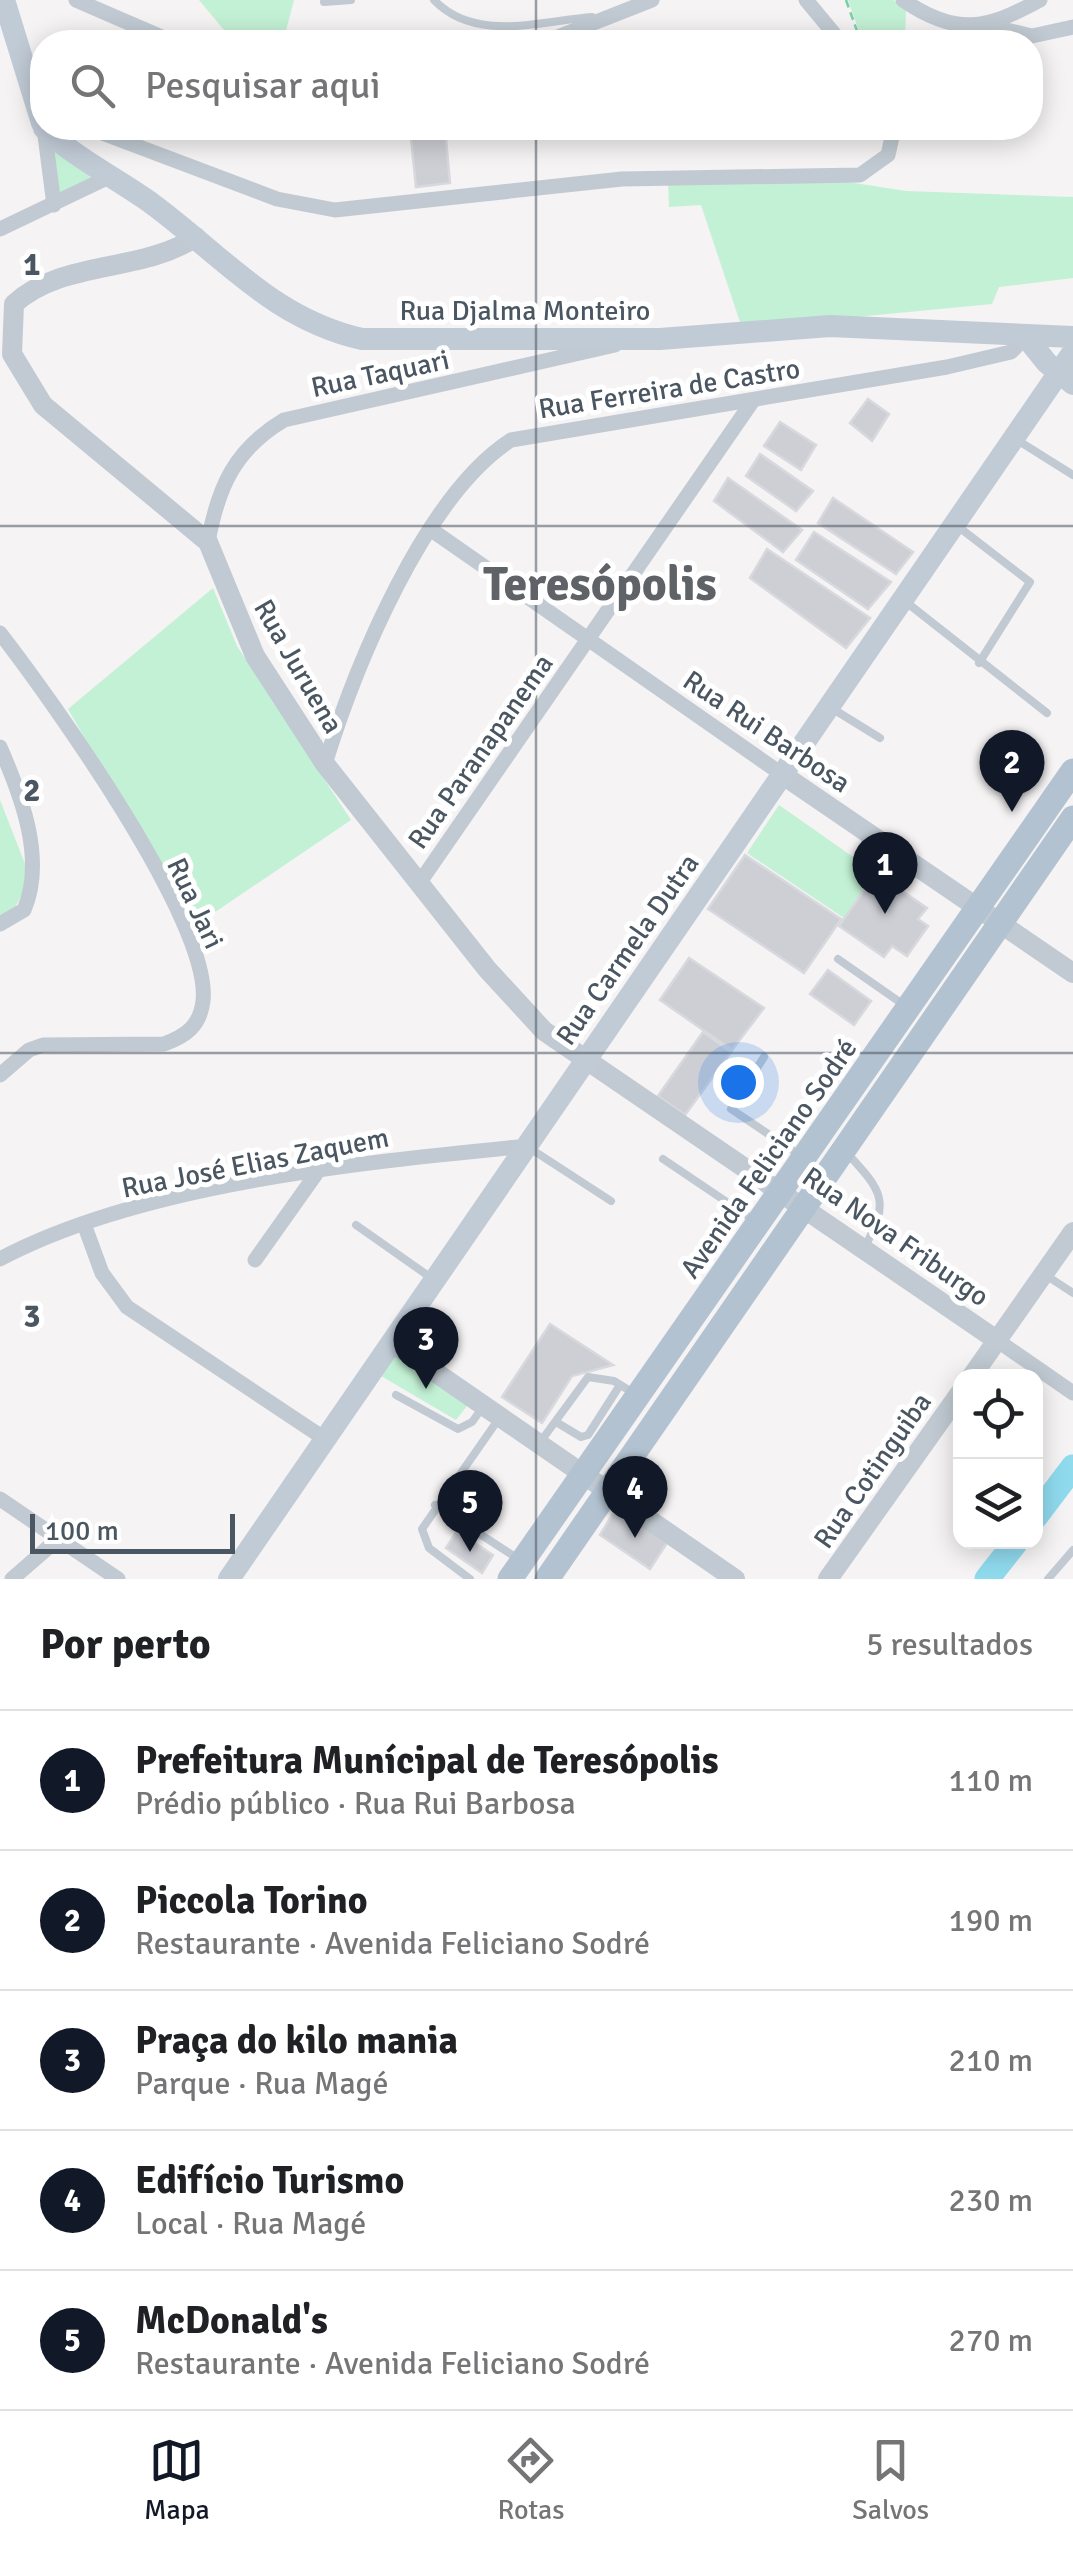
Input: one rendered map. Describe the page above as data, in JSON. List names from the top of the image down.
{
  "streets": {
    "main road": ["Rua Djalma Monteiro", "Rua Carmela Dutra", "Avenida Feliciano Sodré"],
    "street": [
      "Rua Taquari",
      "Rua Ferreira de Castro",
      "Rua Juruena",
      "Rua Rui Barbosa",
      "Rua Paranapanema",
      "Rua Jari",
      "Rua José Elias Zaquem",
      "Rua Nova Friburgo",
      "Rua Cotinguiba"
    ]
  },
  "crossings": [
    ["Rua Djalma Monteiro", "Rua Taquari"],
    ["Rua Djalma Monteiro", "Rua Ferreira de Castro"],
    ["Rua Djalma Monteiro", "Rua Juruena"],
    ["Rua Taquari", "Rua Juruena"],
    ["Rua Ferreira de Castro", "Rua Juruena"],
    ["Rua Ferreira de Castro", "Rua Rui Barbosa"],
    ["Rua Ferreira de Castro", "Rua Paranapanema"],
    ["Rua Juruena", "Rua Paranapanema"],
    ["Rua Juruena", "Rua Carmela Dutra"],
    ["Rua Juruena", "Rua Nova Friburgo"],
    ["Rua Rui Barbosa", "Rua Paranapanema"],
    ["Rua Rui Barbosa", "Rua Carmela Dutra"],
    ["Rua Rui Barbosa", "Avenida Feliciano Sodré"],
    ["Rua Carmela Dutra", "Rua José Elias Zaquem"],
    ["Rua Carmela Dutra", "Rua Nova Friburgo"],
    ["Avenida Feliciano Sodré", "Rua Nova Friburgo"]
  ],
  "districts": ["Teresópolis"],
  "scale_bar": "100 m",
  "page": {
    "search": "Pesquisar aqui",
    "pins": [
      "2",
      "1",
      "3",
      "4",
      "5"
    ],
    "scale": "100 m",
    "heading": ["Por perto", "5 resultados"],
    "list": [
      {
        "mark": "1",
        "name": "Prefeitura Munícipal de Teresópolis",
        "note": "Prédio público · Rua Rui Barbosa",
        "value": "110 m"
      },
      {
        "mark": "2",
        "name": "Piccola Torino",
        "note": "Restaurante · Avenida Feliciano Sodré",
        "value": "190 m"
      },
      {
        "mark": "3",
        "name": "Praça do kilo mania",
        "note": "Parque · Rua Magé",
        "value": "210 m"
      },
      {
        "mark": "4",
        "name": "Edifício Turismo",
        "note": "Local · Rua Magé",
        "value": "230 m"
      },
      {
        "mark": "5",
        "name": "McDonald's",
        "note": "Restaurante · Avenida Feliciano Sodré",
        "value": "270 m"
      }
    ],
    "nav": ["Mapa", "Rotas", "Salvos"]
  },
  "grid": {
    "rows": ["1", "2", "3"]
  }
}
